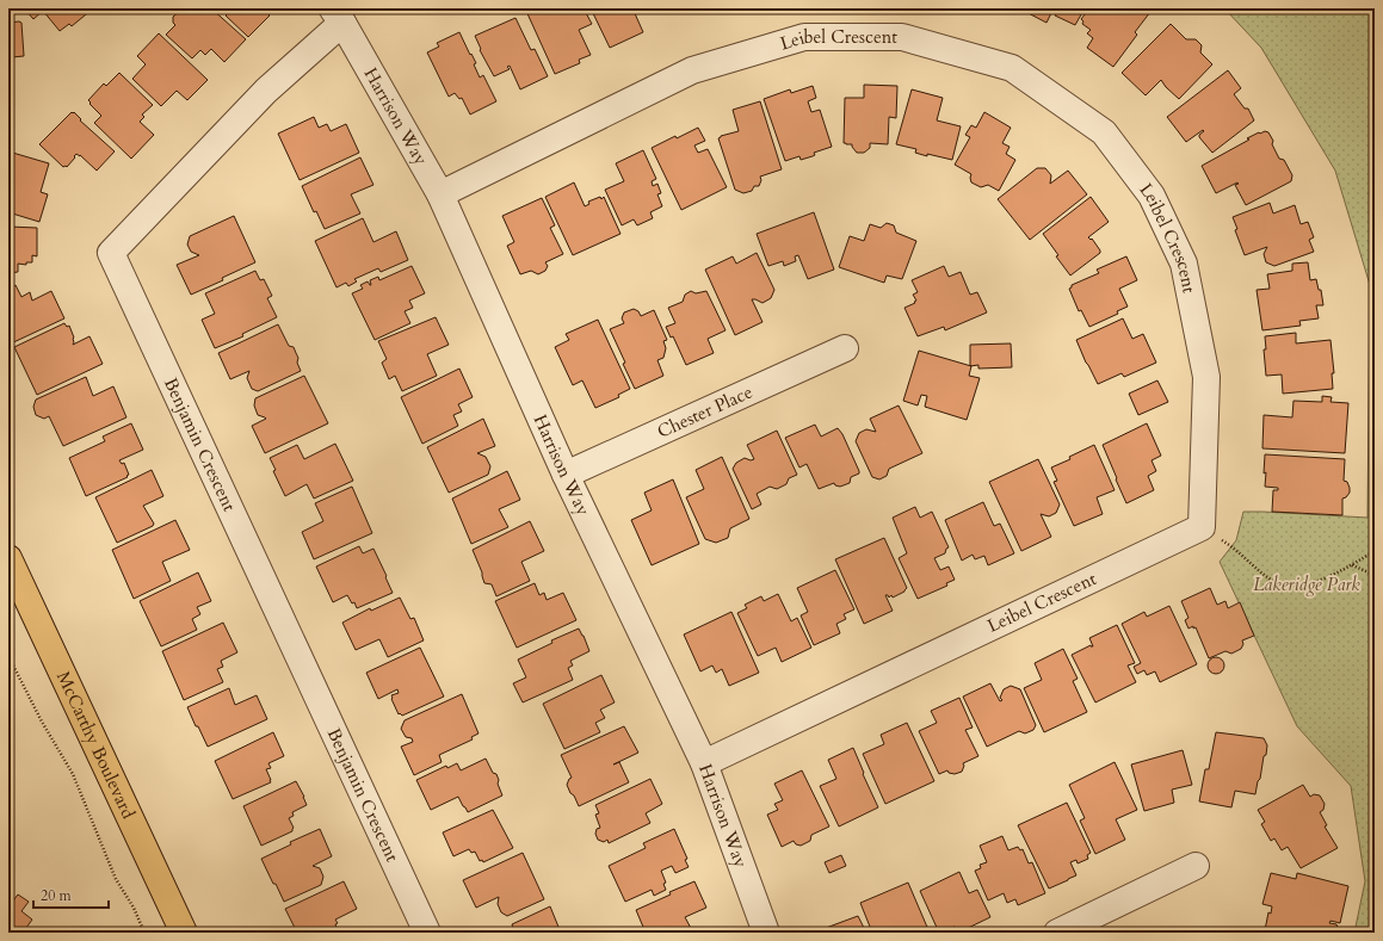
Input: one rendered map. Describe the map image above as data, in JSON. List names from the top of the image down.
{
  "streets": {
    "main road": ["McCarthy Boulevard"],
    "street": [
      "Leibel Crescent",
      "Harrison Way",
      "Chester Place",
      "Benjamin Crescent"
    ]
  },
  "crossings": [
    ["Leibel Crescent", "Harrison Way"],
    ["Harrison Way", "Chester Place"],
    ["Harrison Way", "Benjamin Crescent"]
  ],
  "parks": ["Lakeridge Park"],
  "scale_bar": "20 m"
}
